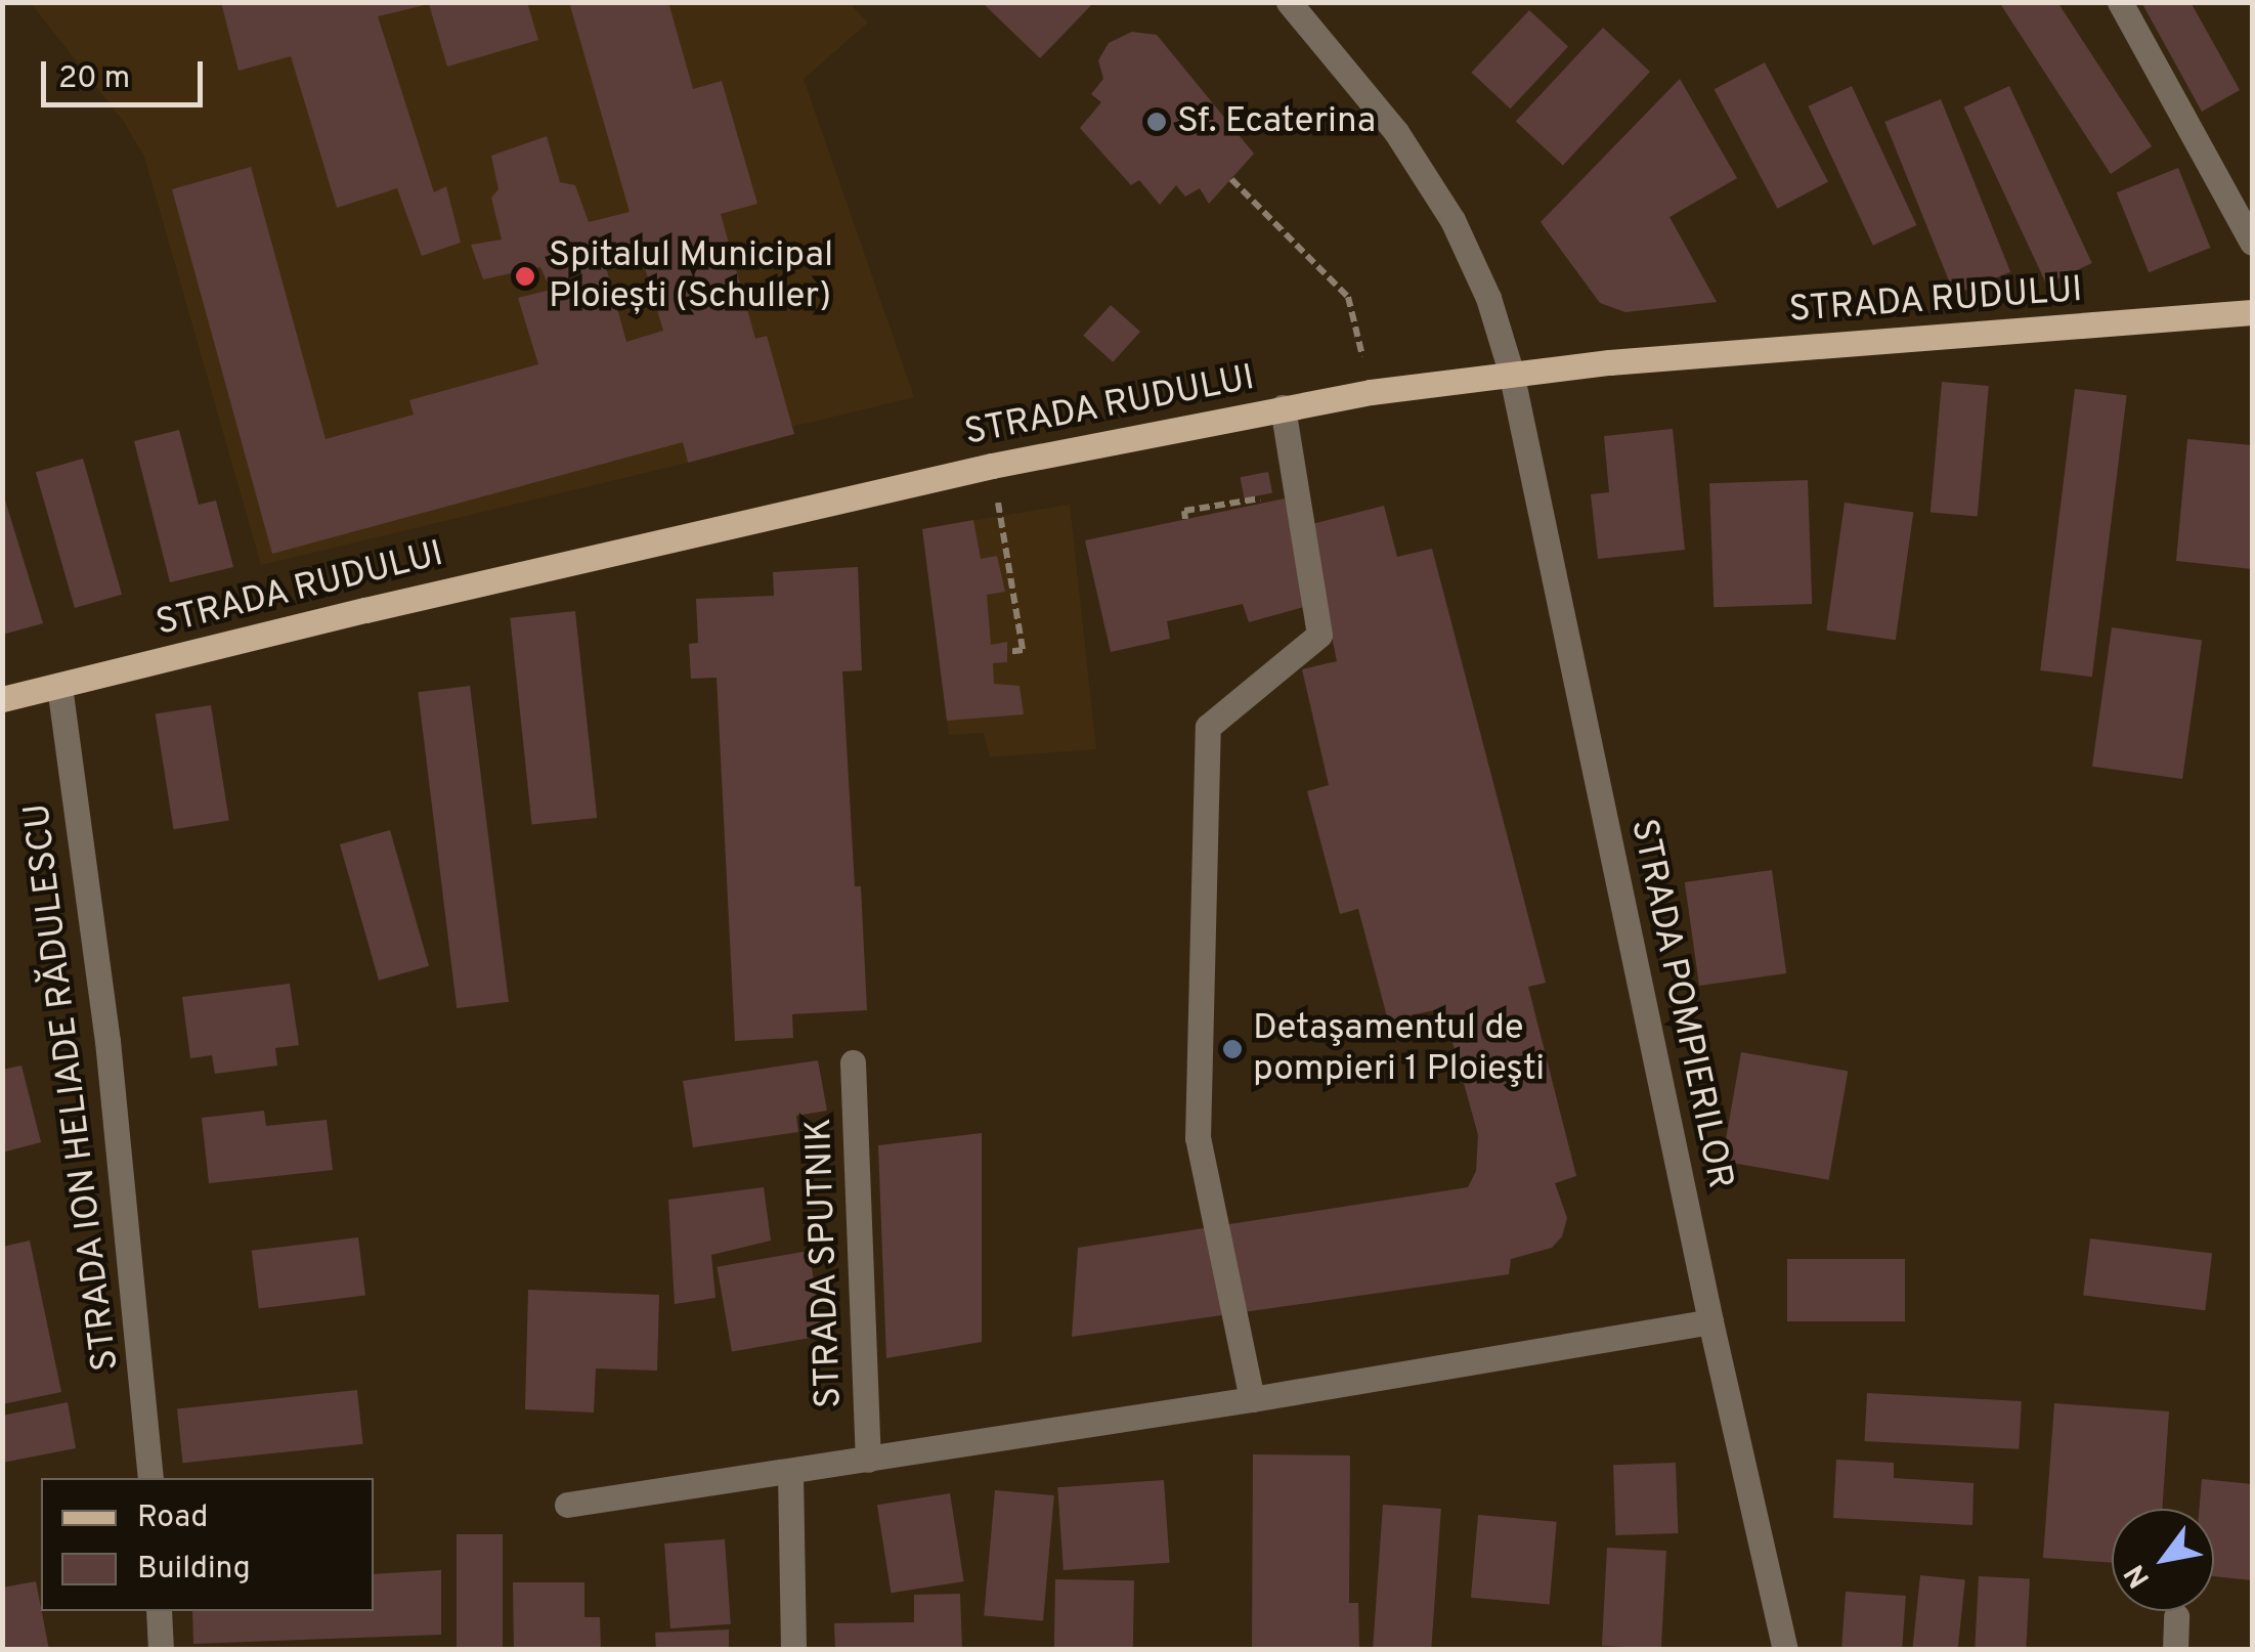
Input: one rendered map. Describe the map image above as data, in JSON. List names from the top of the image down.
{
  "streets": {
    "main road": ["STRADA RUDULUI"],
    "street": ["STRADA POMPIERILOR", "STRADA ION HELIADE RĂDULESCU", "STRADA SPUTNIK"]
  },
  "crossings": [
    ["STRADA RUDULUI", "STRADA POMPIERILOR"],
    ["STRADA RUDULUI", "STRADA ION HELIADE RĂDULESCU"]
  ],
  "places": ["Sf. Ecaterina", "Spitalul Municipal Ploiești (Schuller)", "Detaşamentul de pompieri 1 Ploieşti"],
  "legend": ["Road", "Building"],
  "scale_bar": "20 m",
  "north": "bottom left"
}
